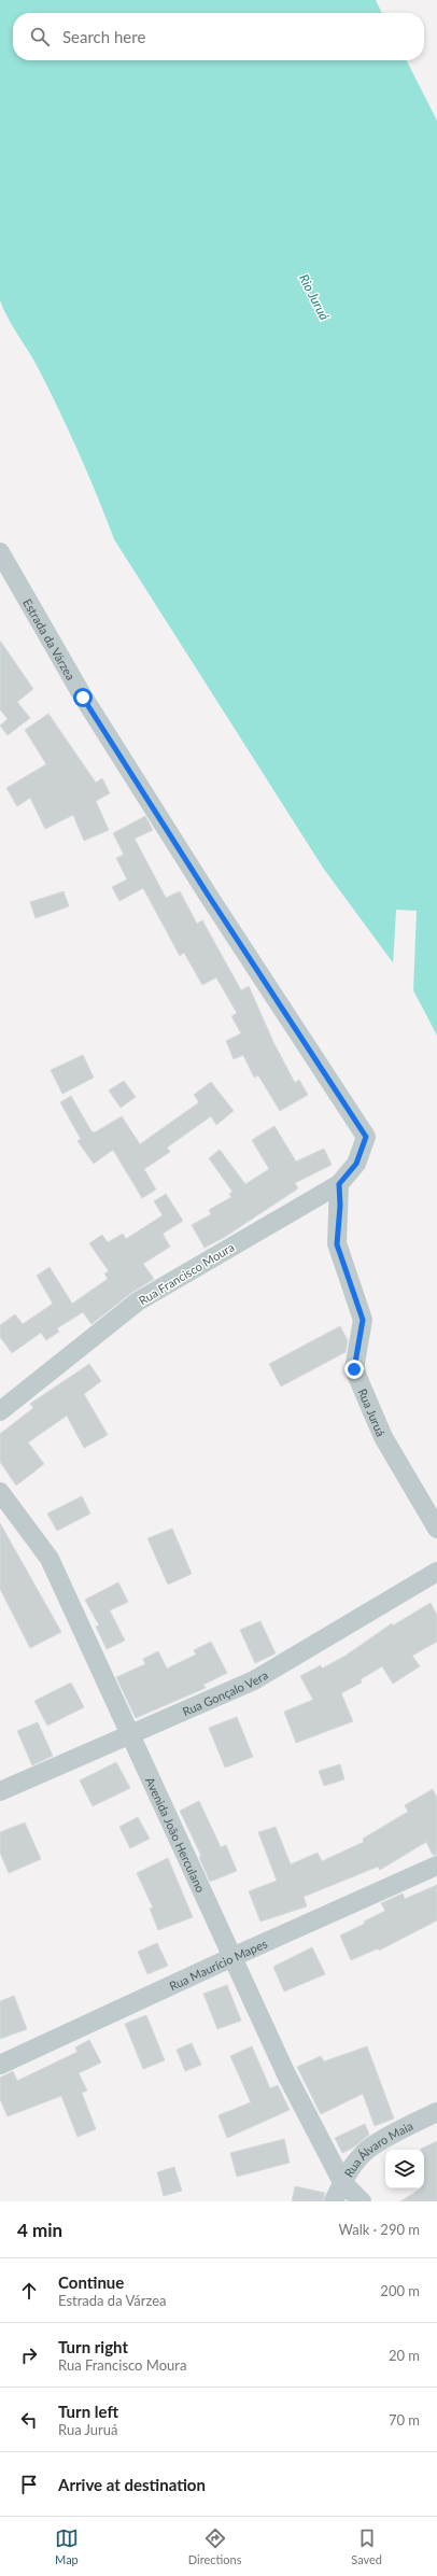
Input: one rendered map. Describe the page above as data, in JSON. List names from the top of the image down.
{
  "streets": {
    "street": [
      "Estrada da Várzea",
      "Rua Francisco Moura",
      "Rua Juruá",
      "Rua Gonçalo Vera",
      "Avenida João Herculano",
      "Rua Maurício Mapes",
      "Rua Álvaro Maia"
    ]
  },
  "crossings": [
    ["Estrada da Várzea", "Rua Francisco Moura"],
    ["Rua Francisco Moura", "Rua Juruá"],
    ["Rua Gonçalo Vera", "Avenida João Herculano"],
    ["Avenida João Herculano", "Rua Maurício Mapes"],
    ["Avenida João Herculano", "Rua Álvaro Maia"]
  ],
  "water": ["Rio Juruá"],
  "page": {
    "search": "Search here",
    "heading": ["4 min", "Walk · 290 m"],
    "list": [
      ["Continue", "Estrada da Várzea", "200 m"],
      ["Turn right", "Rua Francisco Moura", "20 m"],
      ["Turn left", "Rua Juruá", "70 m"],
      "Arrive at destination"
    ],
    "nav": ["Map", "Directions", "Saved"]
  }
}
